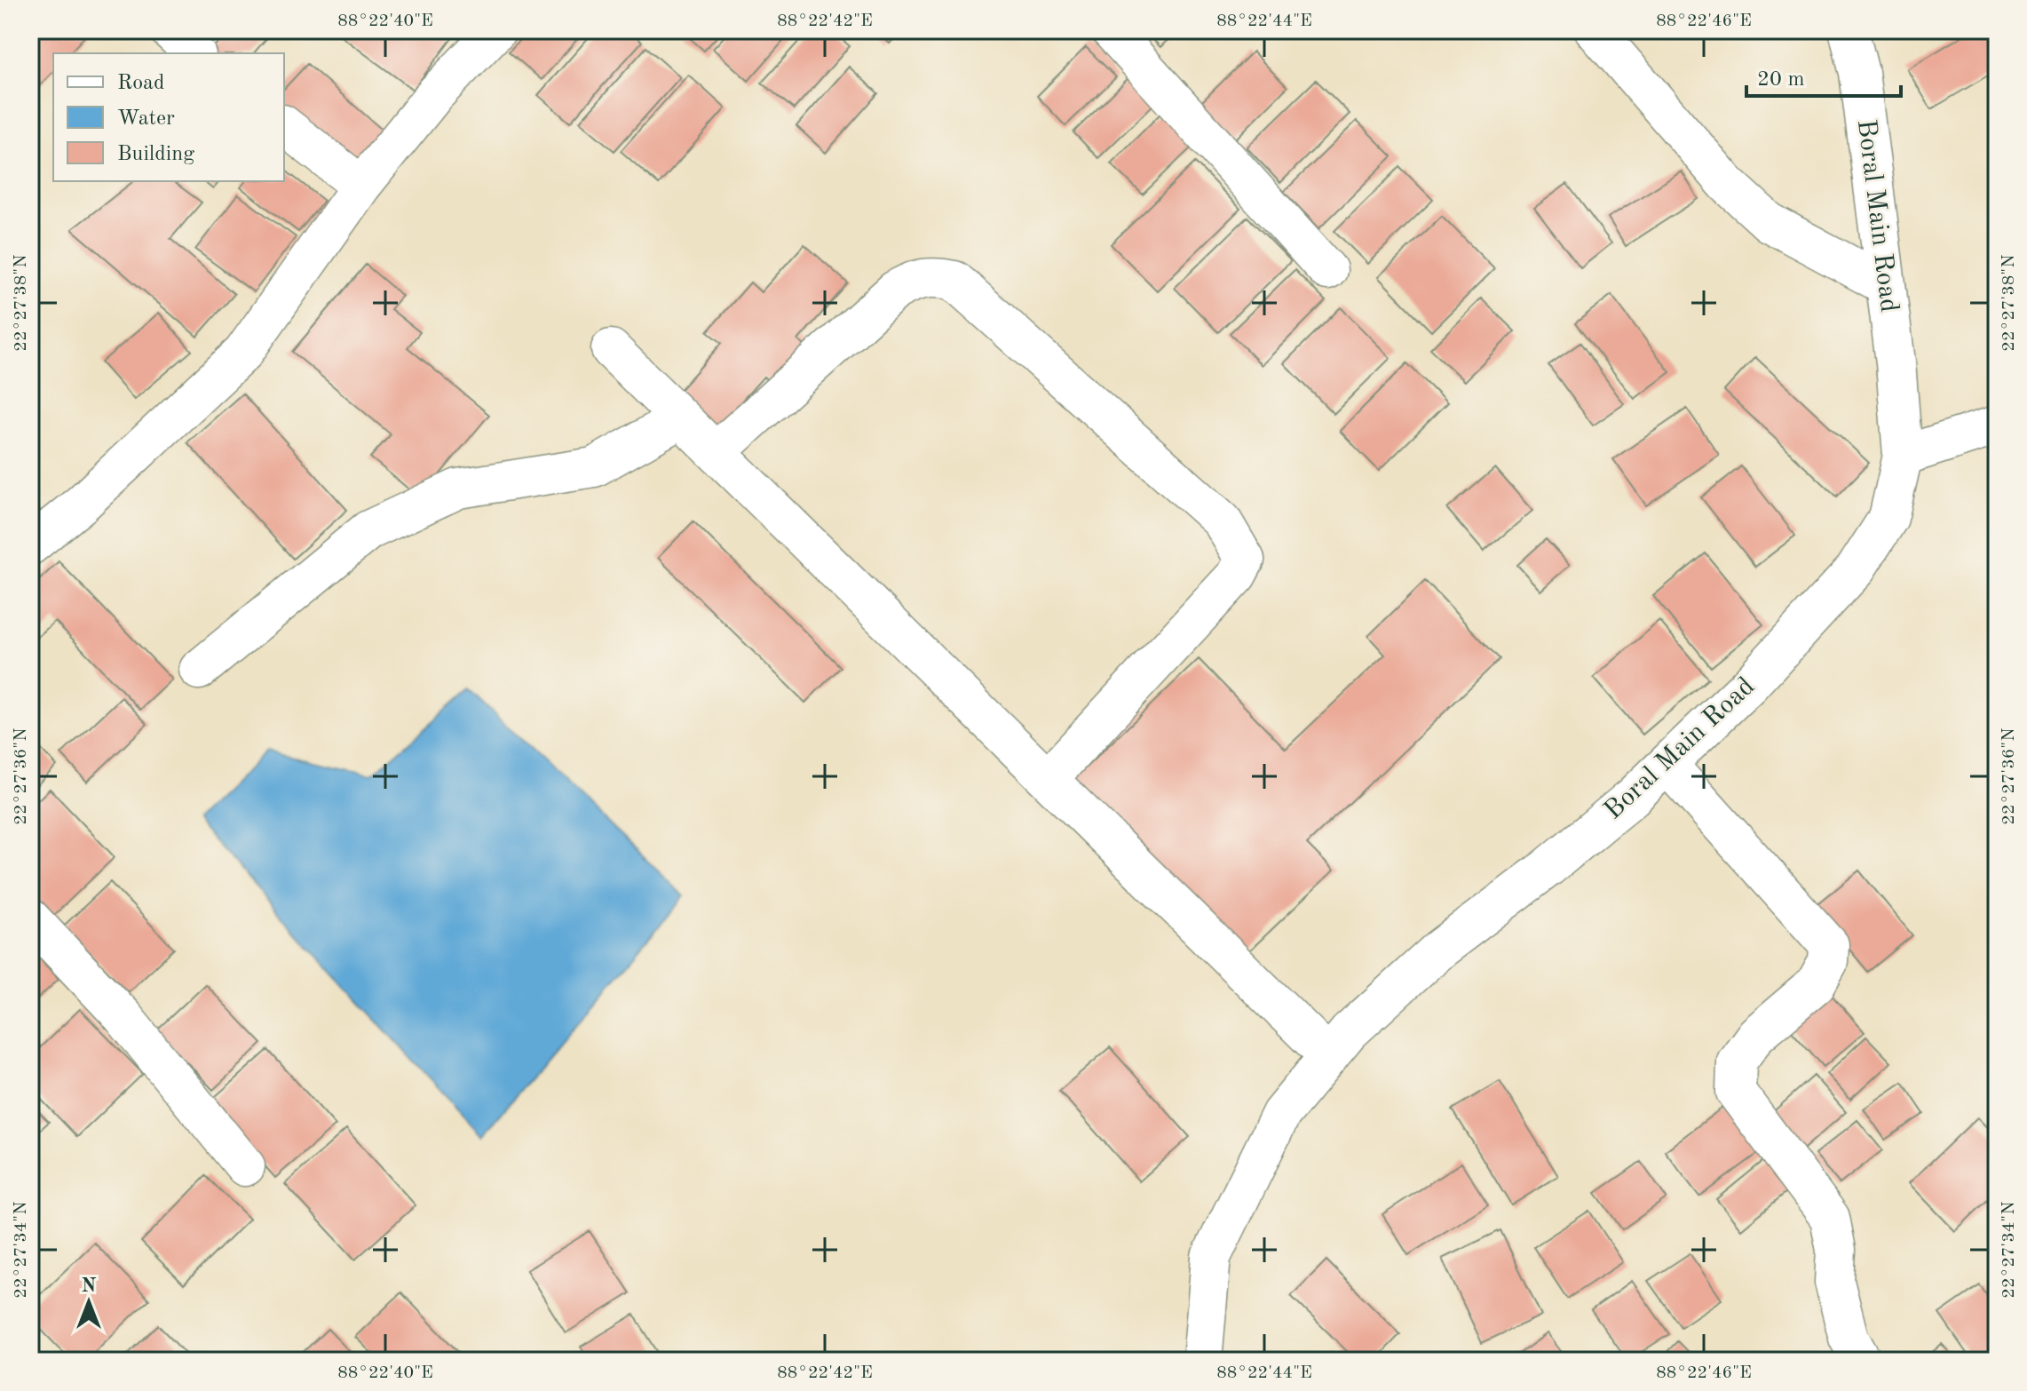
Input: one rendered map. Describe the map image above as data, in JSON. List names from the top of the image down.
{
  "streets": {
    "street": ["Boral Main Road"]
  },
  "legend": ["Road", "Water", "Building"],
  "scale_bar": "20 m",
  "north": "top",
  "coordinates": [
    "88°22'40\"E",
    "88°22'42\"E",
    "88°22'44\"E",
    "88°22'46\"E",
    "22°27'38\"N",
    "22°27'36\"N",
    "22°27'34\"N"
  ]
}
